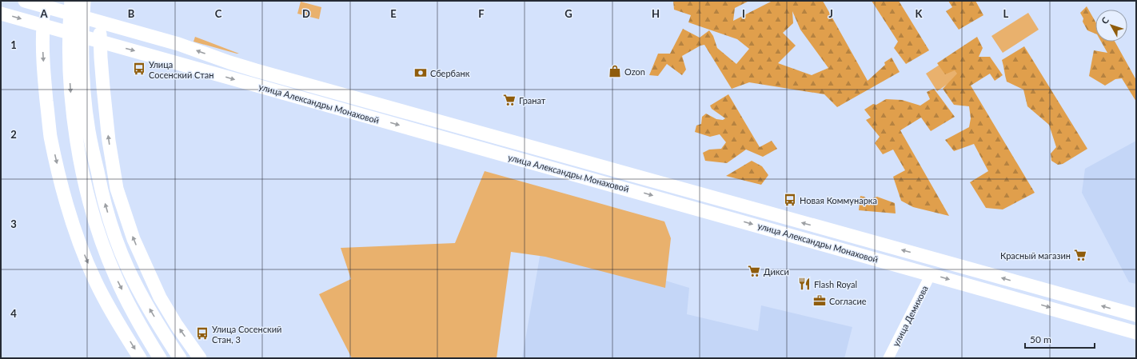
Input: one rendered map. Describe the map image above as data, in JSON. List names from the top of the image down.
{
  "streets": {
    "main road": ["улица Александры Монаховой"],
    "street": ["улица Демихова"]
  },
  "crossings": [
    ["улица Александры Монаховой", "улица Демихова"]
  ],
  "places": {
    "bus stop": ["Улица Сосенский Стан", "Новая Коммунарка", "Улица Сосенский Стан, 3"],
    "shop": ["Ozon"],
    "bank": ["Сбербанк"],
    "supermarket": ["Гранат", "Красный магазин", "Дикси"],
    "restaurant": ["Flash Royal"],
    "office": ["Согласие"]
  },
  "scale_bar": "50 m",
  "north": "top left",
  "grid": {
    "columns": [
      "A",
      "B",
      "C",
      "D",
      "E",
      "F",
      "G",
      "H",
      "I",
      "J",
      "K",
      "L"
    ],
    "rows": [
      "1",
      "2",
      "3",
      "4"
    ]
  }
}
